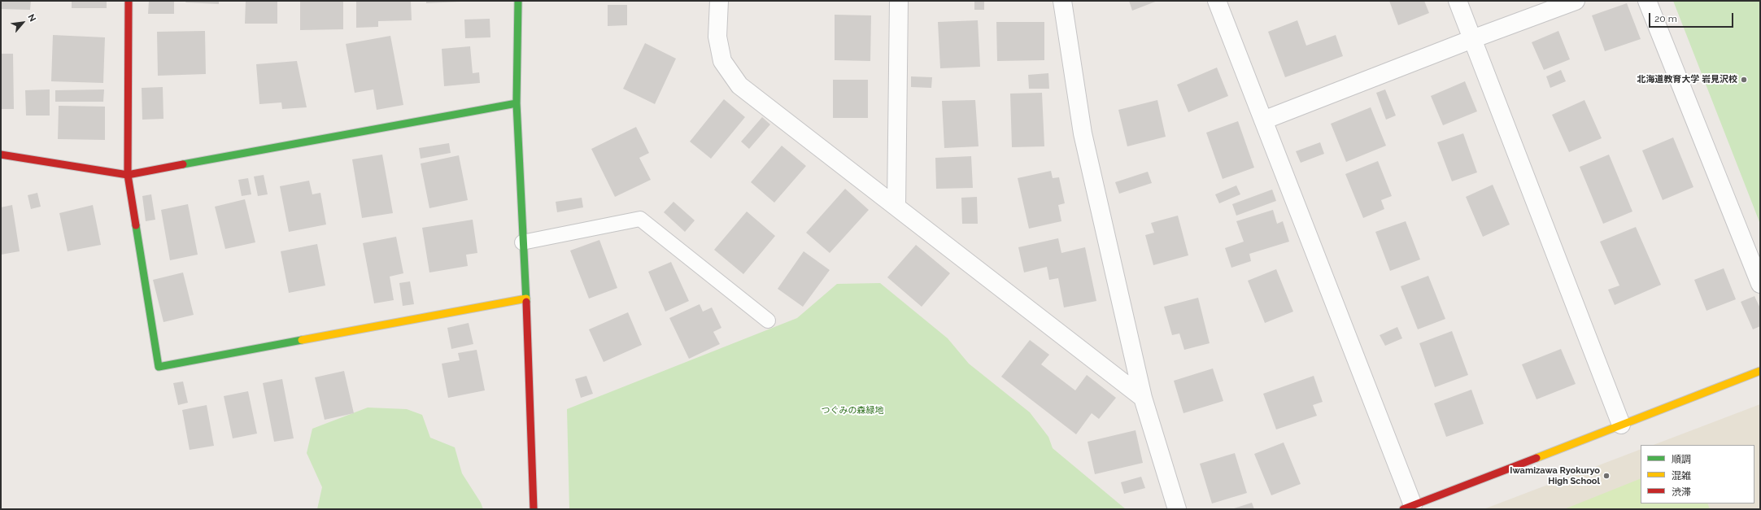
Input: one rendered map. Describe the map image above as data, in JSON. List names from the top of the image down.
{
  "parks": ["つぐみの森緑地"],
  "places": ["北海道教育大学 岩見沢校", "Iwamizawa Ryokuryo High School"],
  "legend": ["順調", "混雑", "渋滞"],
  "scale_bar": "20 m",
  "north": "top right"
}
